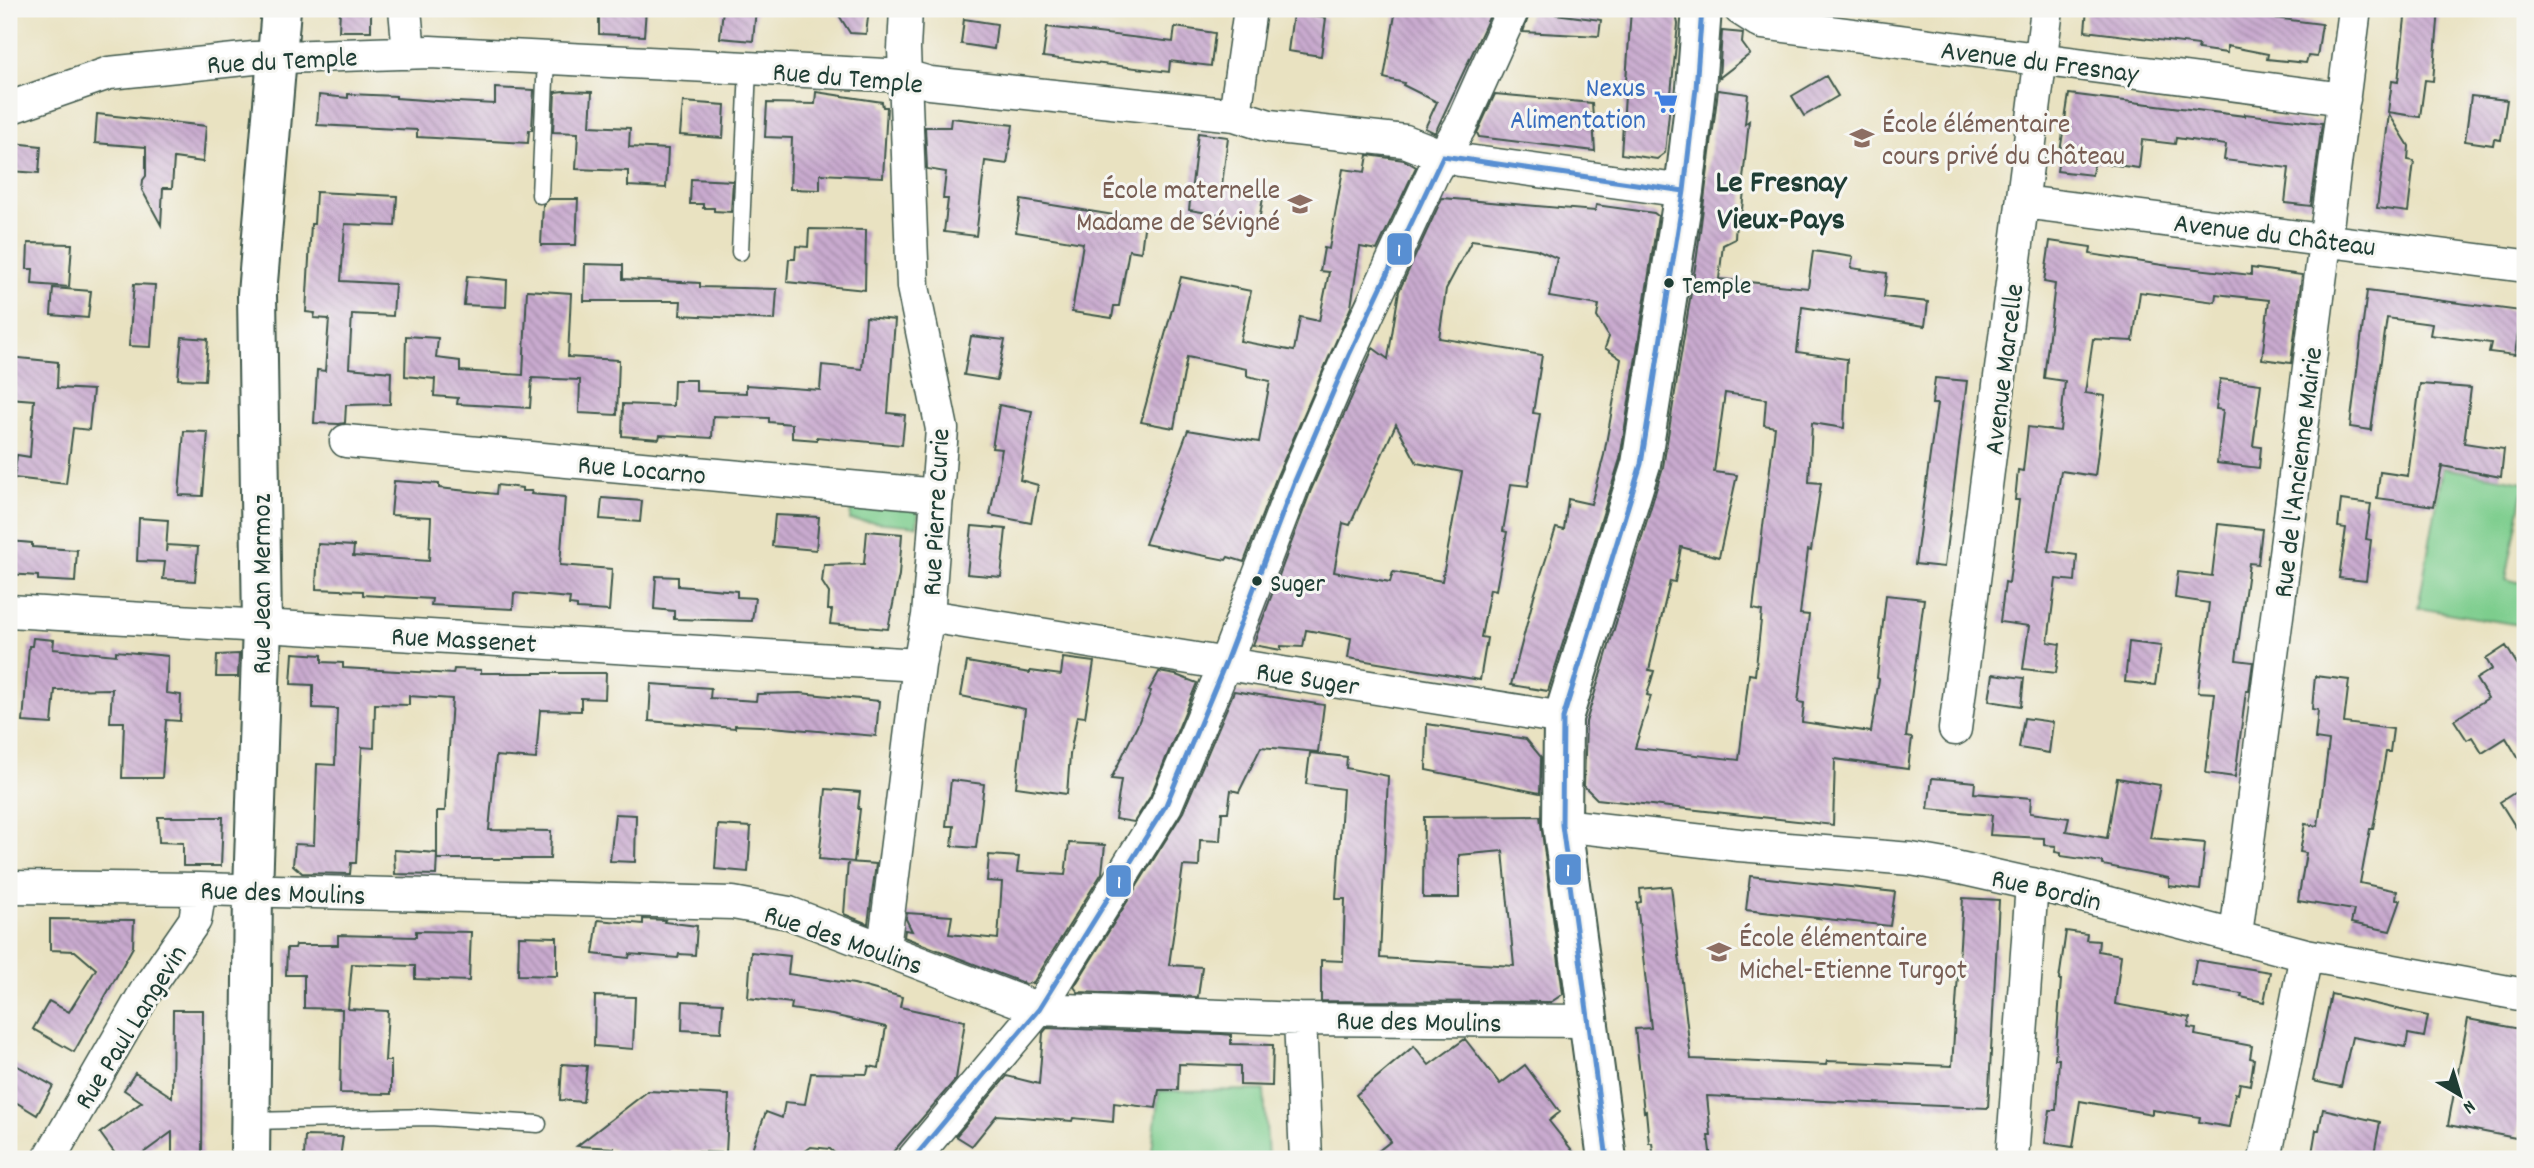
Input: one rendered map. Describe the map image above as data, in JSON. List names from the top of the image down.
{
  "streets": {
    "main road": ["Rue Jean Mermoz"],
    "street": [
      "Rue du Temple",
      "Avenue du Fresnay",
      "Avenue du Château",
      "Avenue Marcelle",
      "Rue Locarno",
      "Rue de l'Ancienne Mairie",
      "Rue Pierre Curie",
      "Rue Massenet",
      "Rue Suger",
      "Rue Bordin",
      "Rue des Moulins",
      "Rue Paul Langevin"
    ]
  },
  "crossings": [
    ["Rue du Temple", "Rue Pierre Curie"],
    ["Rue du Temple", "Rue Jean Mermoz"],
    ["Avenue du Fresnay", "Avenue Marcelle"],
    ["Avenue du Fresnay", "Rue de l'Ancienne Mairie"],
    ["Avenue du Château", "Avenue Marcelle"],
    ["Avenue du Château", "Rue de l'Ancienne Mairie"],
    ["Rue Locarno", "Rue Pierre Curie"],
    ["Rue de l'Ancienne Mairie", "Rue Bordin"],
    ["Rue Pierre Curie", "Rue Massenet"],
    ["Rue Pierre Curie", "Rue Suger"],
    ["Rue Pierre Curie", "Rue des Moulins"],
    ["Rue Jean Mermoz", "Rue Massenet"],
    ["Rue Jean Mermoz", "Rue des Moulins"],
    ["Rue des Moulins", "Rue Paul Langevin"]
  ],
  "districts": ["Le Fresnay Vieux-Pays"],
  "places": {
    "supermarket": ["Nexus Alimentation"],
    "school or university": ["École élémentaire cours privé du Château", "École maternelle Madame de Sévigné", "École élémentaire Michel-Etienne Turgot"],
    "other": ["Temple", "Suger"]
  },
  "lines": ["transit line 1"],
  "north": "bottom right"
}
